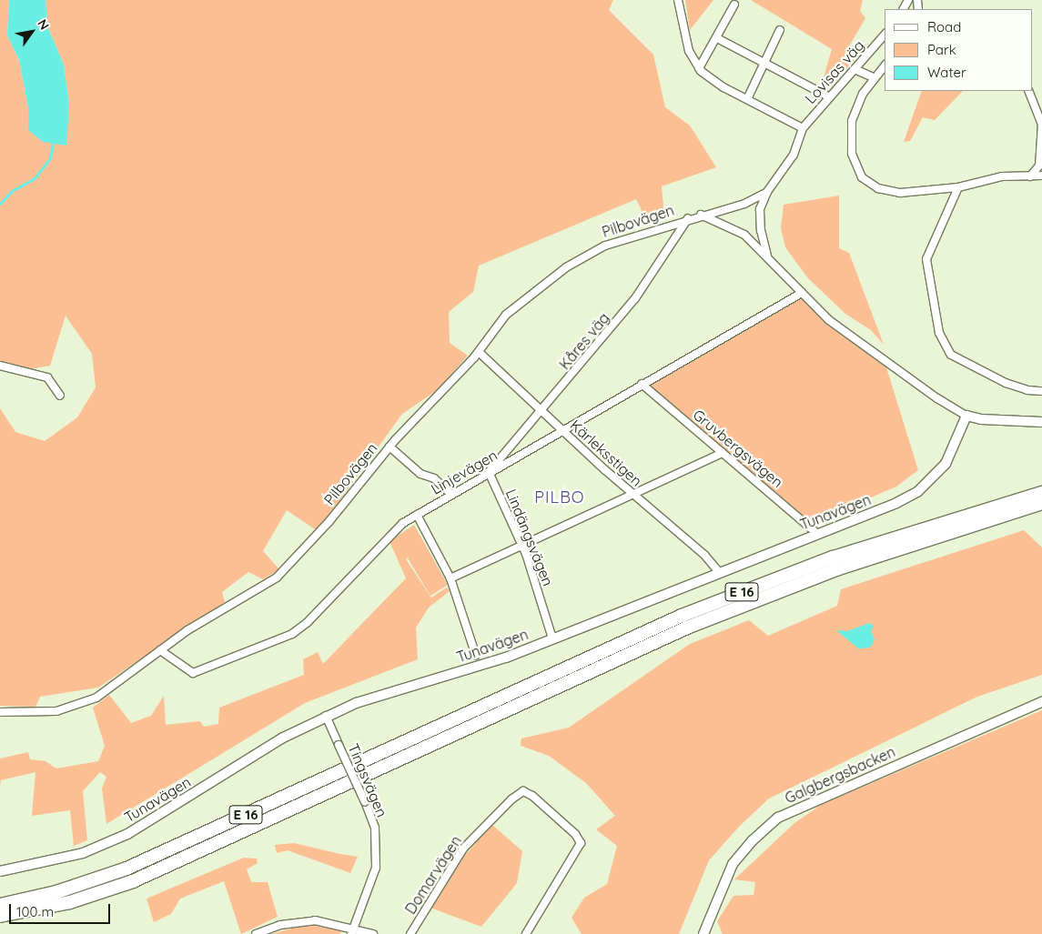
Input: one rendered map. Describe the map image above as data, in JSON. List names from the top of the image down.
{
  "streets": {
    "highway": ["E 16"],
    "street": [
      "Lovisas väg",
      "Pilbovägen",
      "Kåres väg",
      "Gruvbergsvägen",
      "Kärleksstigen",
      "Linjevägen",
      "Tunavägen",
      "Lindängsvägen",
      "Galgbergsbacken",
      "Tingsvägen",
      "Domarvägen"
    ]
  },
  "crossings": [
    ["Lovisas väg", "Pilbovägen"],
    ["Pilbovägen", "Kåres väg"],
    ["Pilbovägen", "Kärleksstigen"],
    ["Pilbovägen", "Linjevägen"],
    ["Kåres väg", "Kärleksstigen"],
    ["Kåres väg", "Linjevägen"],
    ["Kåres väg", "Lindängsvägen"],
    ["Gruvbergsvägen", "Linjevägen"],
    ["Gruvbergsvägen", "Tunavägen"],
    ["Kärleksstigen", "Linjevägen"],
    ["Kärleksstigen", "Tunavägen"],
    ["Linjevägen", "Lindängsvägen"],
    ["Tunavägen", "Lindängsvägen"],
    ["Tunavägen", "Tingsvägen"]
  ],
  "districts": ["PILBO"],
  "legend": ["Road", "Park", "Water"],
  "scale_bar": "100 m",
  "north": "top right"
}
